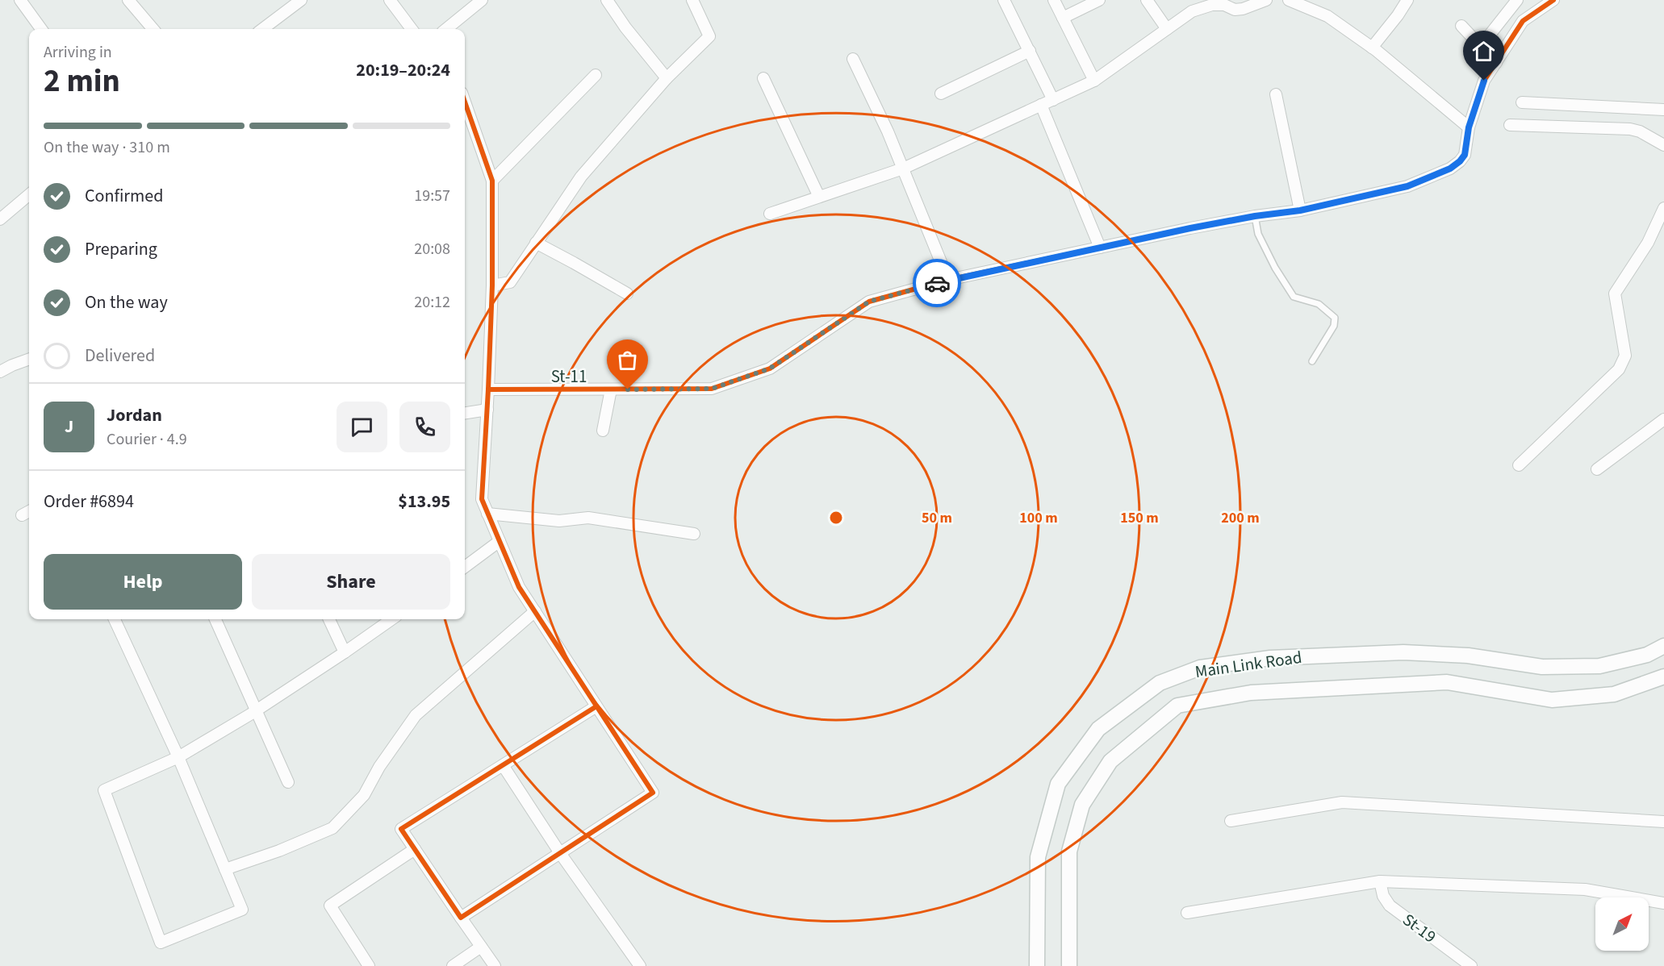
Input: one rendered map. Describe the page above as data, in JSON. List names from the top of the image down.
{
  "streets": {
    "street": ["St-11", "Main Link Road", "St-19"]
  },
  "north": "top right",
  "page": {
    "heading": ["2 min", "Arriving in", "20:19–20:24"],
    "panel": [
      "Jordan",
      "Courier · 4.9",
      "Order #6894",
      "$13.95"
    ],
    "bar": "On the way · 310 m",
    "list": [
      ["Confirmed", "19:57"],
      ["Preparing", "20:08"],
      ["On the way", "20:12"],
      "Delivered"
    ],
    "round": "J",
    "buttons": ["Help", "Share"]
  },
  "rings": [
    "50 m",
    "100 m",
    "150 m",
    "200 m"
  ]
}
